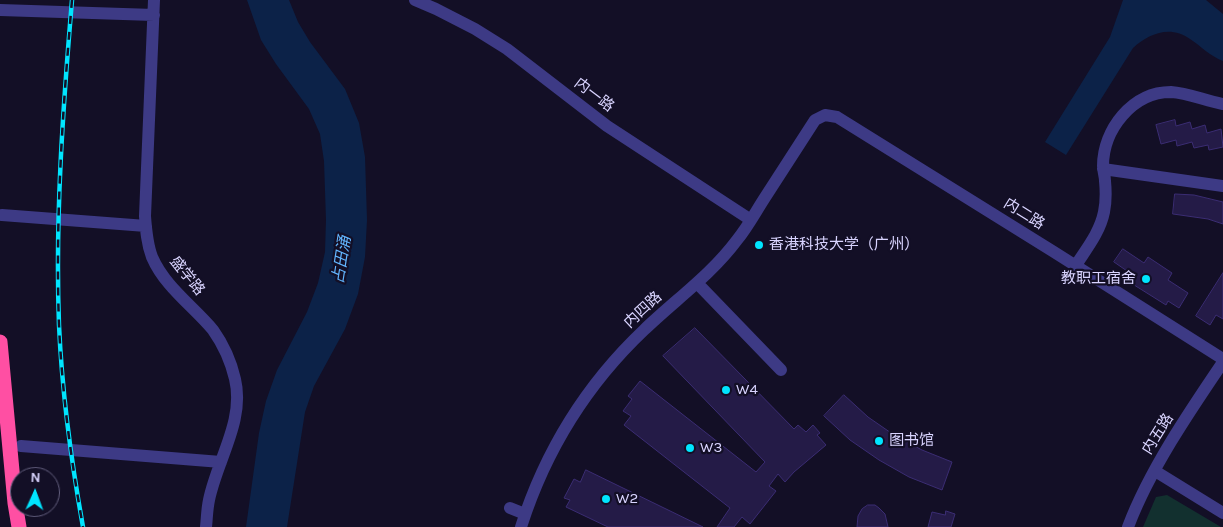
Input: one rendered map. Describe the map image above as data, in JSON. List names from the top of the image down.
{
  "streets": {
    "street": [
      "内一路",
      "内二路",
      "盛学路",
      "内四路",
      "内五路"
    ]
  },
  "crossings": [
    ["内一路", "内四路"],
    ["内二路", "内四路"],
    ["内二路", "内五路"]
  ],
  "water": ["占田涌"],
  "places": [
    "香港科技大学（广州）",
    "教职工宿舍",
    "W4",
    "图书馆",
    "W3",
    "W2"
  ],
  "north": "top"
}
